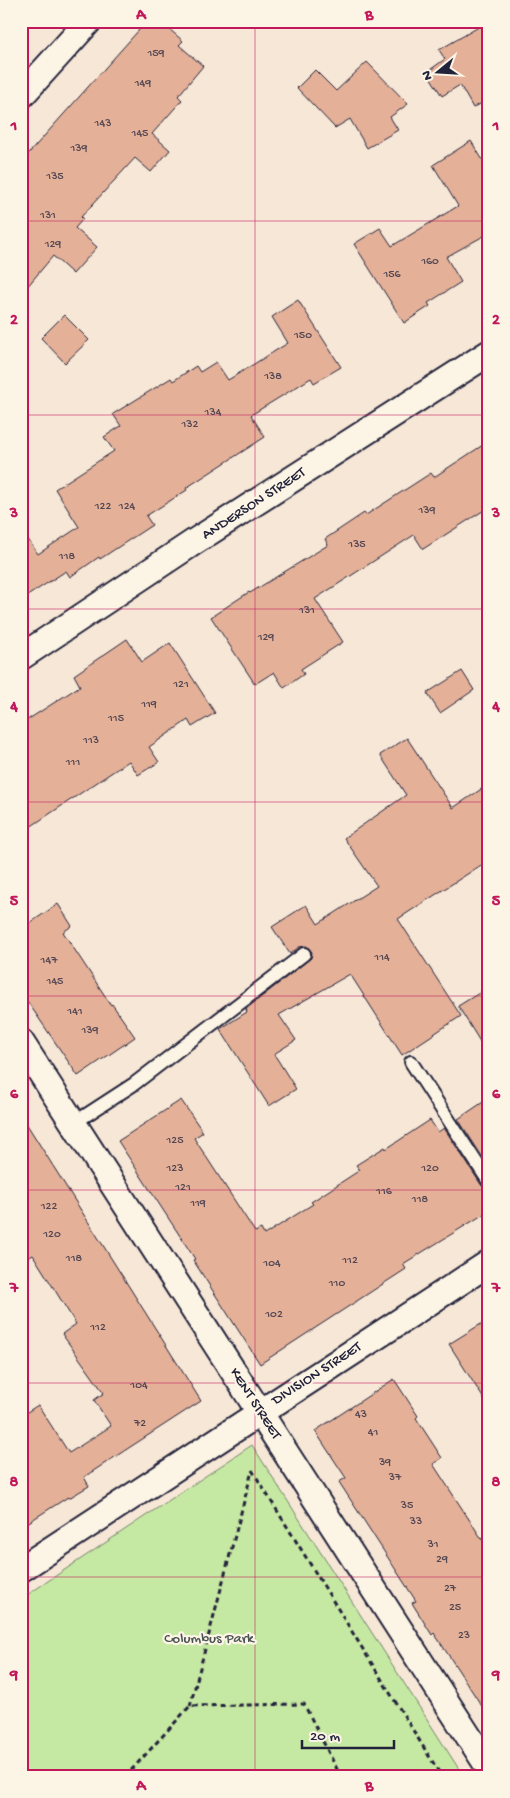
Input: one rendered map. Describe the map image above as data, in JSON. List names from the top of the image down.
{
  "streets": {
    "street": ["ANDERSON STREET", "DIVISION STREET", "KENT STREET"]
  },
  "crossings": [
    ["DIVISION STREET", "KENT STREET"]
  ],
  "parks": ["Columbus Park"],
  "house_numbers": [
    "159",
    "149",
    "143",
    "145",
    "139",
    "135",
    "131",
    "129",
    "160",
    "156",
    "150",
    "138",
    "134",
    "132",
    "122",
    "124",
    "139",
    "135",
    "118",
    "131",
    "129",
    "121",
    "119",
    "115",
    "113",
    "111",
    "114",
    "147",
    "145",
    "141",
    "139",
    "125",
    "123",
    "120",
    "121",
    "116",
    "118",
    "119",
    "122",
    "120",
    "118",
    "112",
    "104",
    "110",
    "102",
    "112",
    "104",
    "43",
    "72",
    "41",
    "39",
    "37",
    "35",
    "33",
    "31",
    "29",
    "27",
    "25",
    "23"
  ],
  "scale_bar": "20 m",
  "north": "left",
  "grid": {
    "columns": ["A", "B"],
    "rows": [
      "1",
      "2",
      "3",
      "4",
      "5",
      "6",
      "7",
      "8",
      "9"
    ]
  }
}
